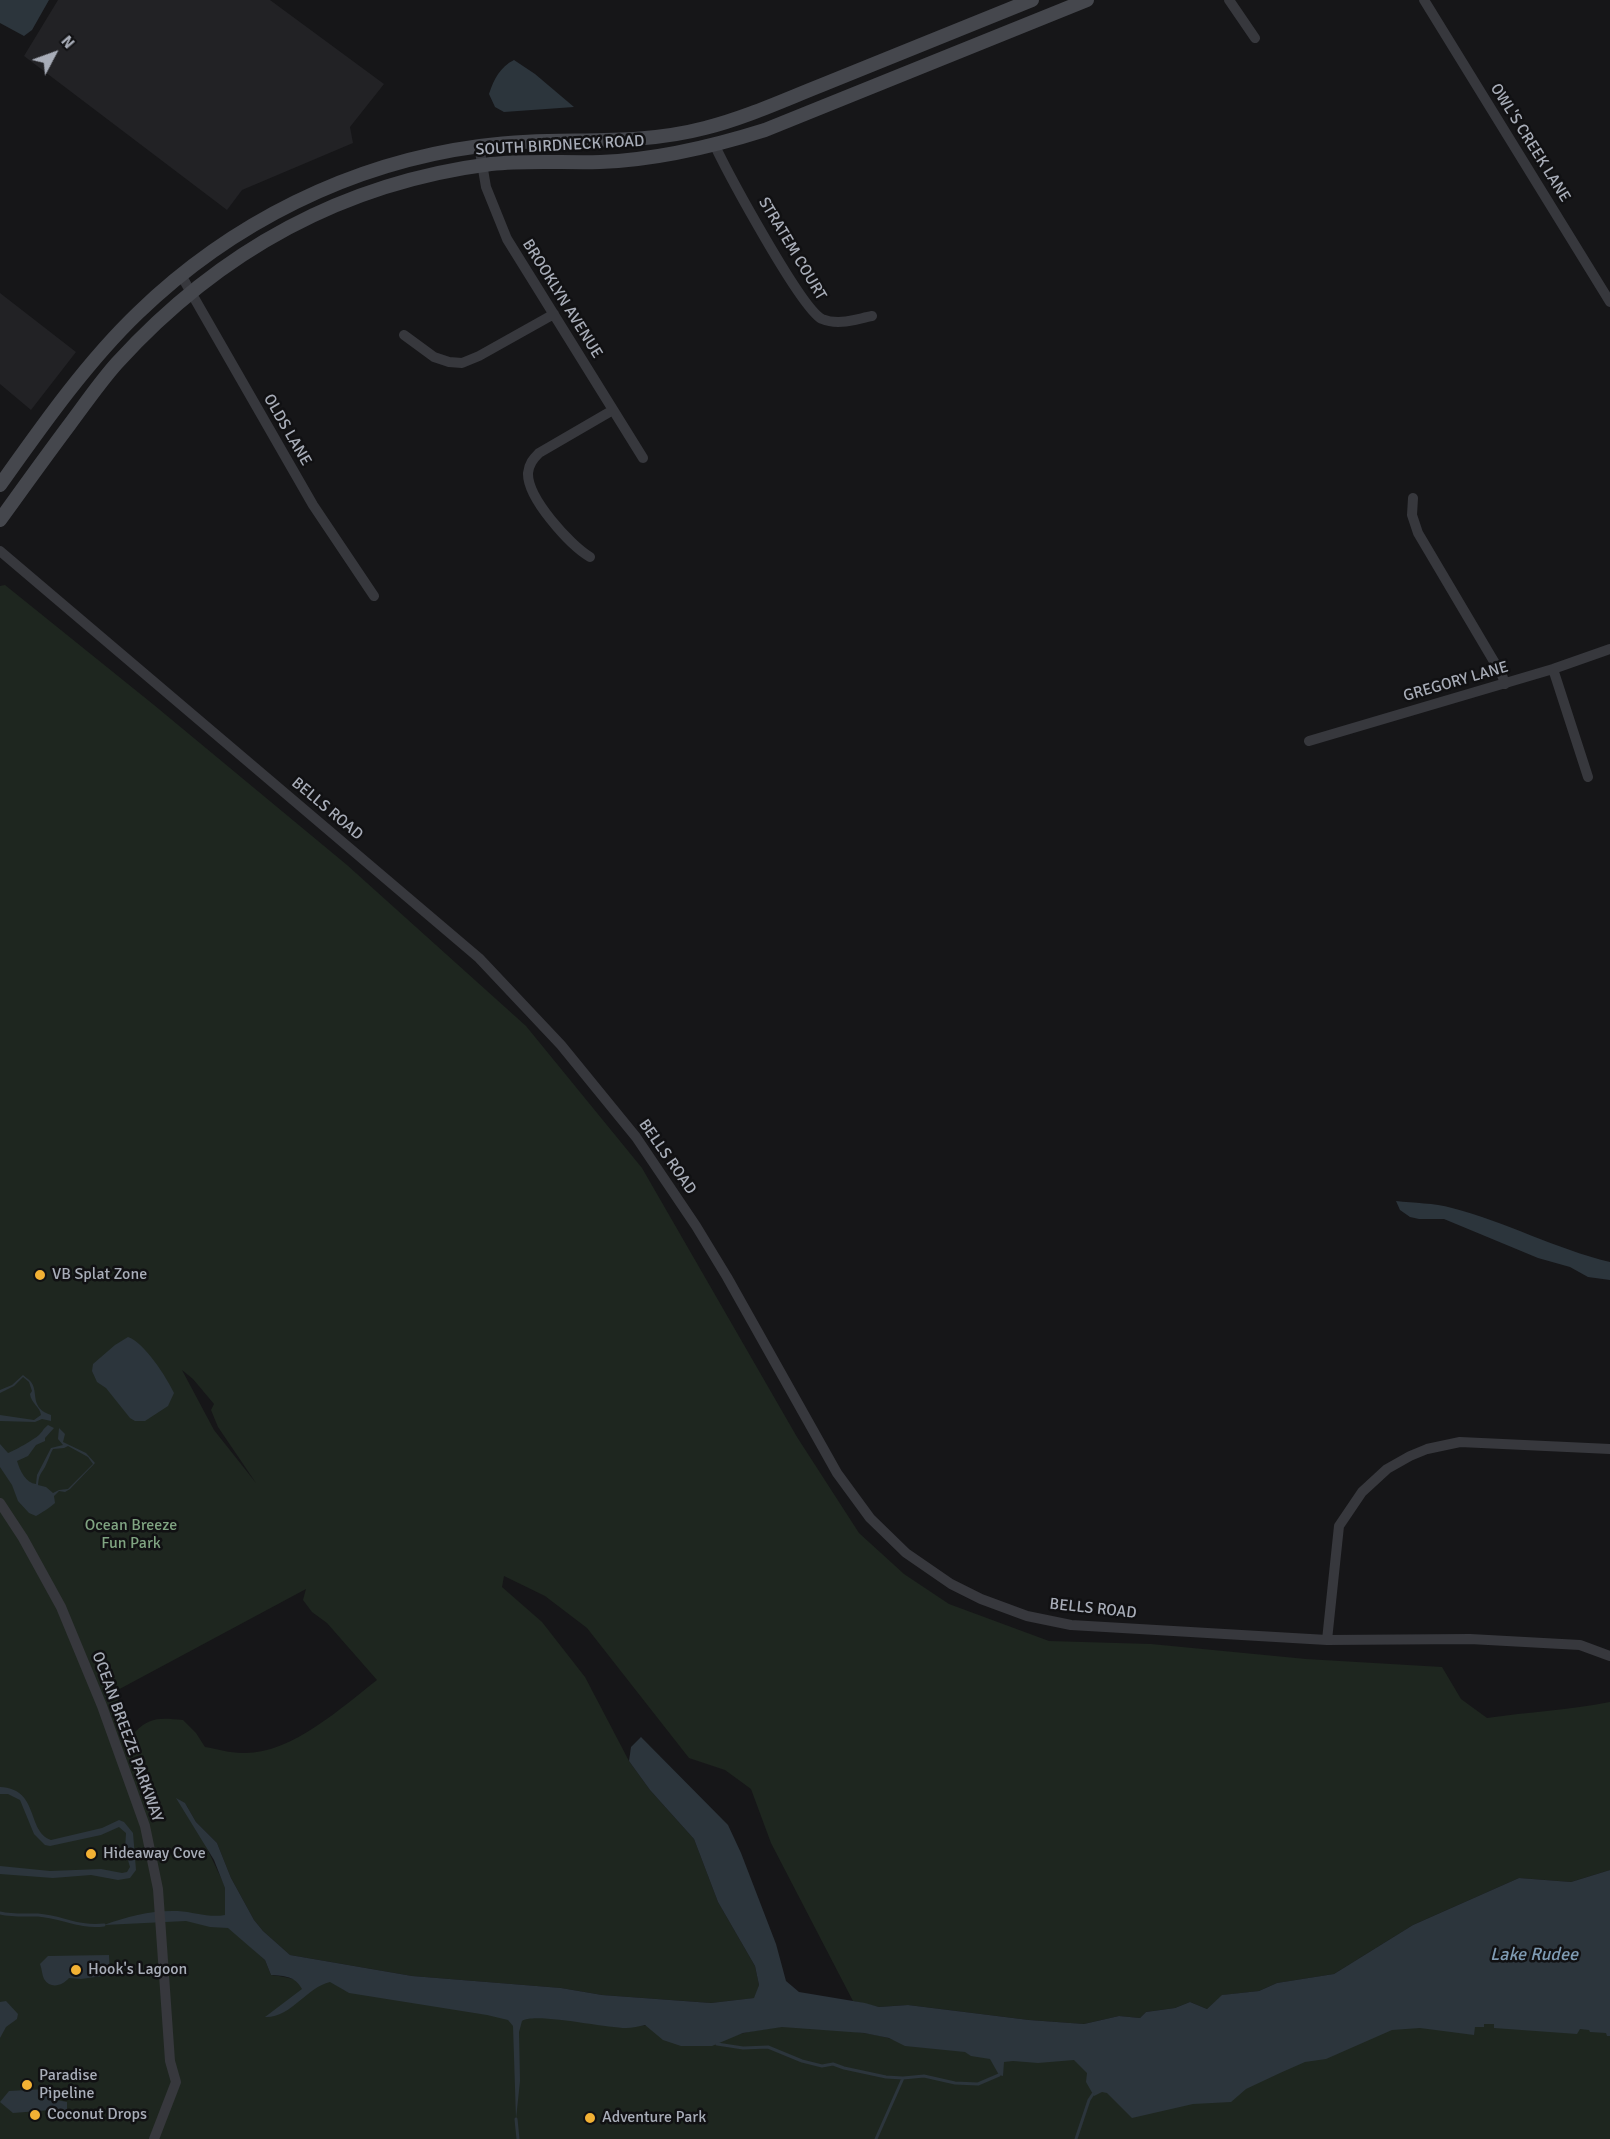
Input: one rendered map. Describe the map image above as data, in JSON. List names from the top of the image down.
{
  "streets": {
    "main road": ["SOUTH BIRDNECK ROAD"],
    "street": [
      "OWL'S CREEK LANE",
      "STRATEM COURT",
      "BROOKLYN AVENUE",
      "OLDS LANE",
      "GREGORY LANE",
      "BELLS ROAD",
      "OCEAN BREEZE PARKWAY"
    ]
  },
  "crossings": [
    ["SOUTH BIRDNECK ROAD", "STRATEM COURT"],
    ["SOUTH BIRDNECK ROAD", "BROOKLYN AVENUE"],
    ["SOUTH BIRDNECK ROAD", "OLDS LANE"]
  ],
  "water": ["Lake Rudee"],
  "parks": ["Ocean Breeze Fun Park"],
  "places": [
    "VB Splat Zone",
    "Hideaway Cove",
    "Hook's Lagoon",
    "Paradise Pipeline",
    "Coconut Drops",
    "Adventure Park"
  ],
  "north": "top right"
}
